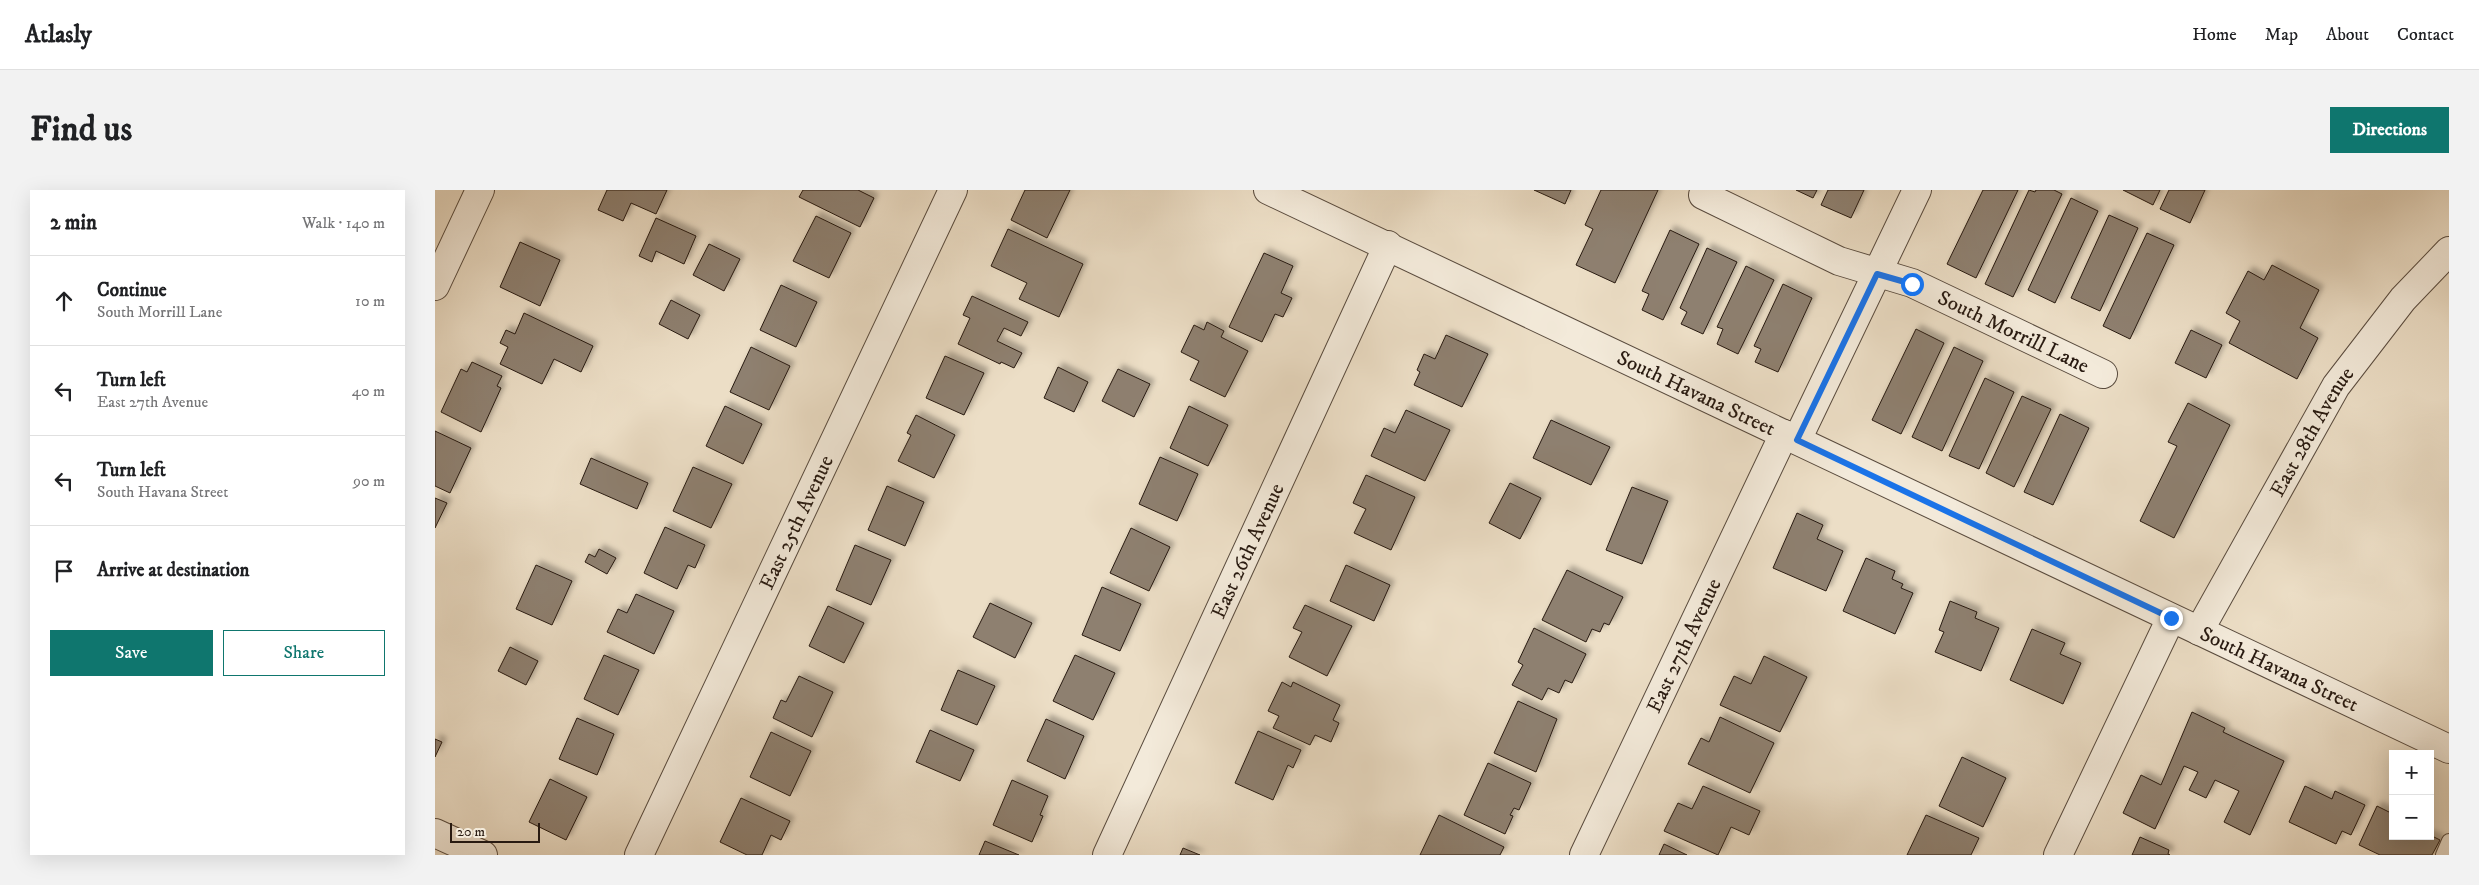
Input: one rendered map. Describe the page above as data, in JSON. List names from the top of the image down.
{
  "streets": {
    "street": [
      "South Morrill Lane",
      "South Havana Street",
      "East 28th Avenue",
      "East 25th Avenue",
      "East 26th Avenue",
      "East 27th Avenue"
    ]
  },
  "crossings": [
    ["South Morrill Lane", "East 27th Avenue"],
    ["South Havana Street", "East 28th Avenue"],
    ["South Havana Street", "East 26th Avenue"],
    ["South Havana Street", "East 27th Avenue"]
  ],
  "scale_bar": "20 m",
  "page": {
    "header": "Atlasly",
    "nav": [
      "Home",
      "Map",
      "About",
      "Contact"
    ],
    "buttons": [
      "Directions",
      ["Save", "Share"]
    ],
    "title": "Find us",
    "heading": ["2 min", "Walk · 140 m"],
    "list": [
      ["Continue", "South Morrill Lane", "10 m"],
      ["Turn left", "East 27th Avenue", "40 m"],
      ["Turn left", "South Havana Street", "90 m"],
      "Arrive at destination"
    ],
    "map_buttons": ["+", "−"],
    "scale": "20 m"
  }
}
